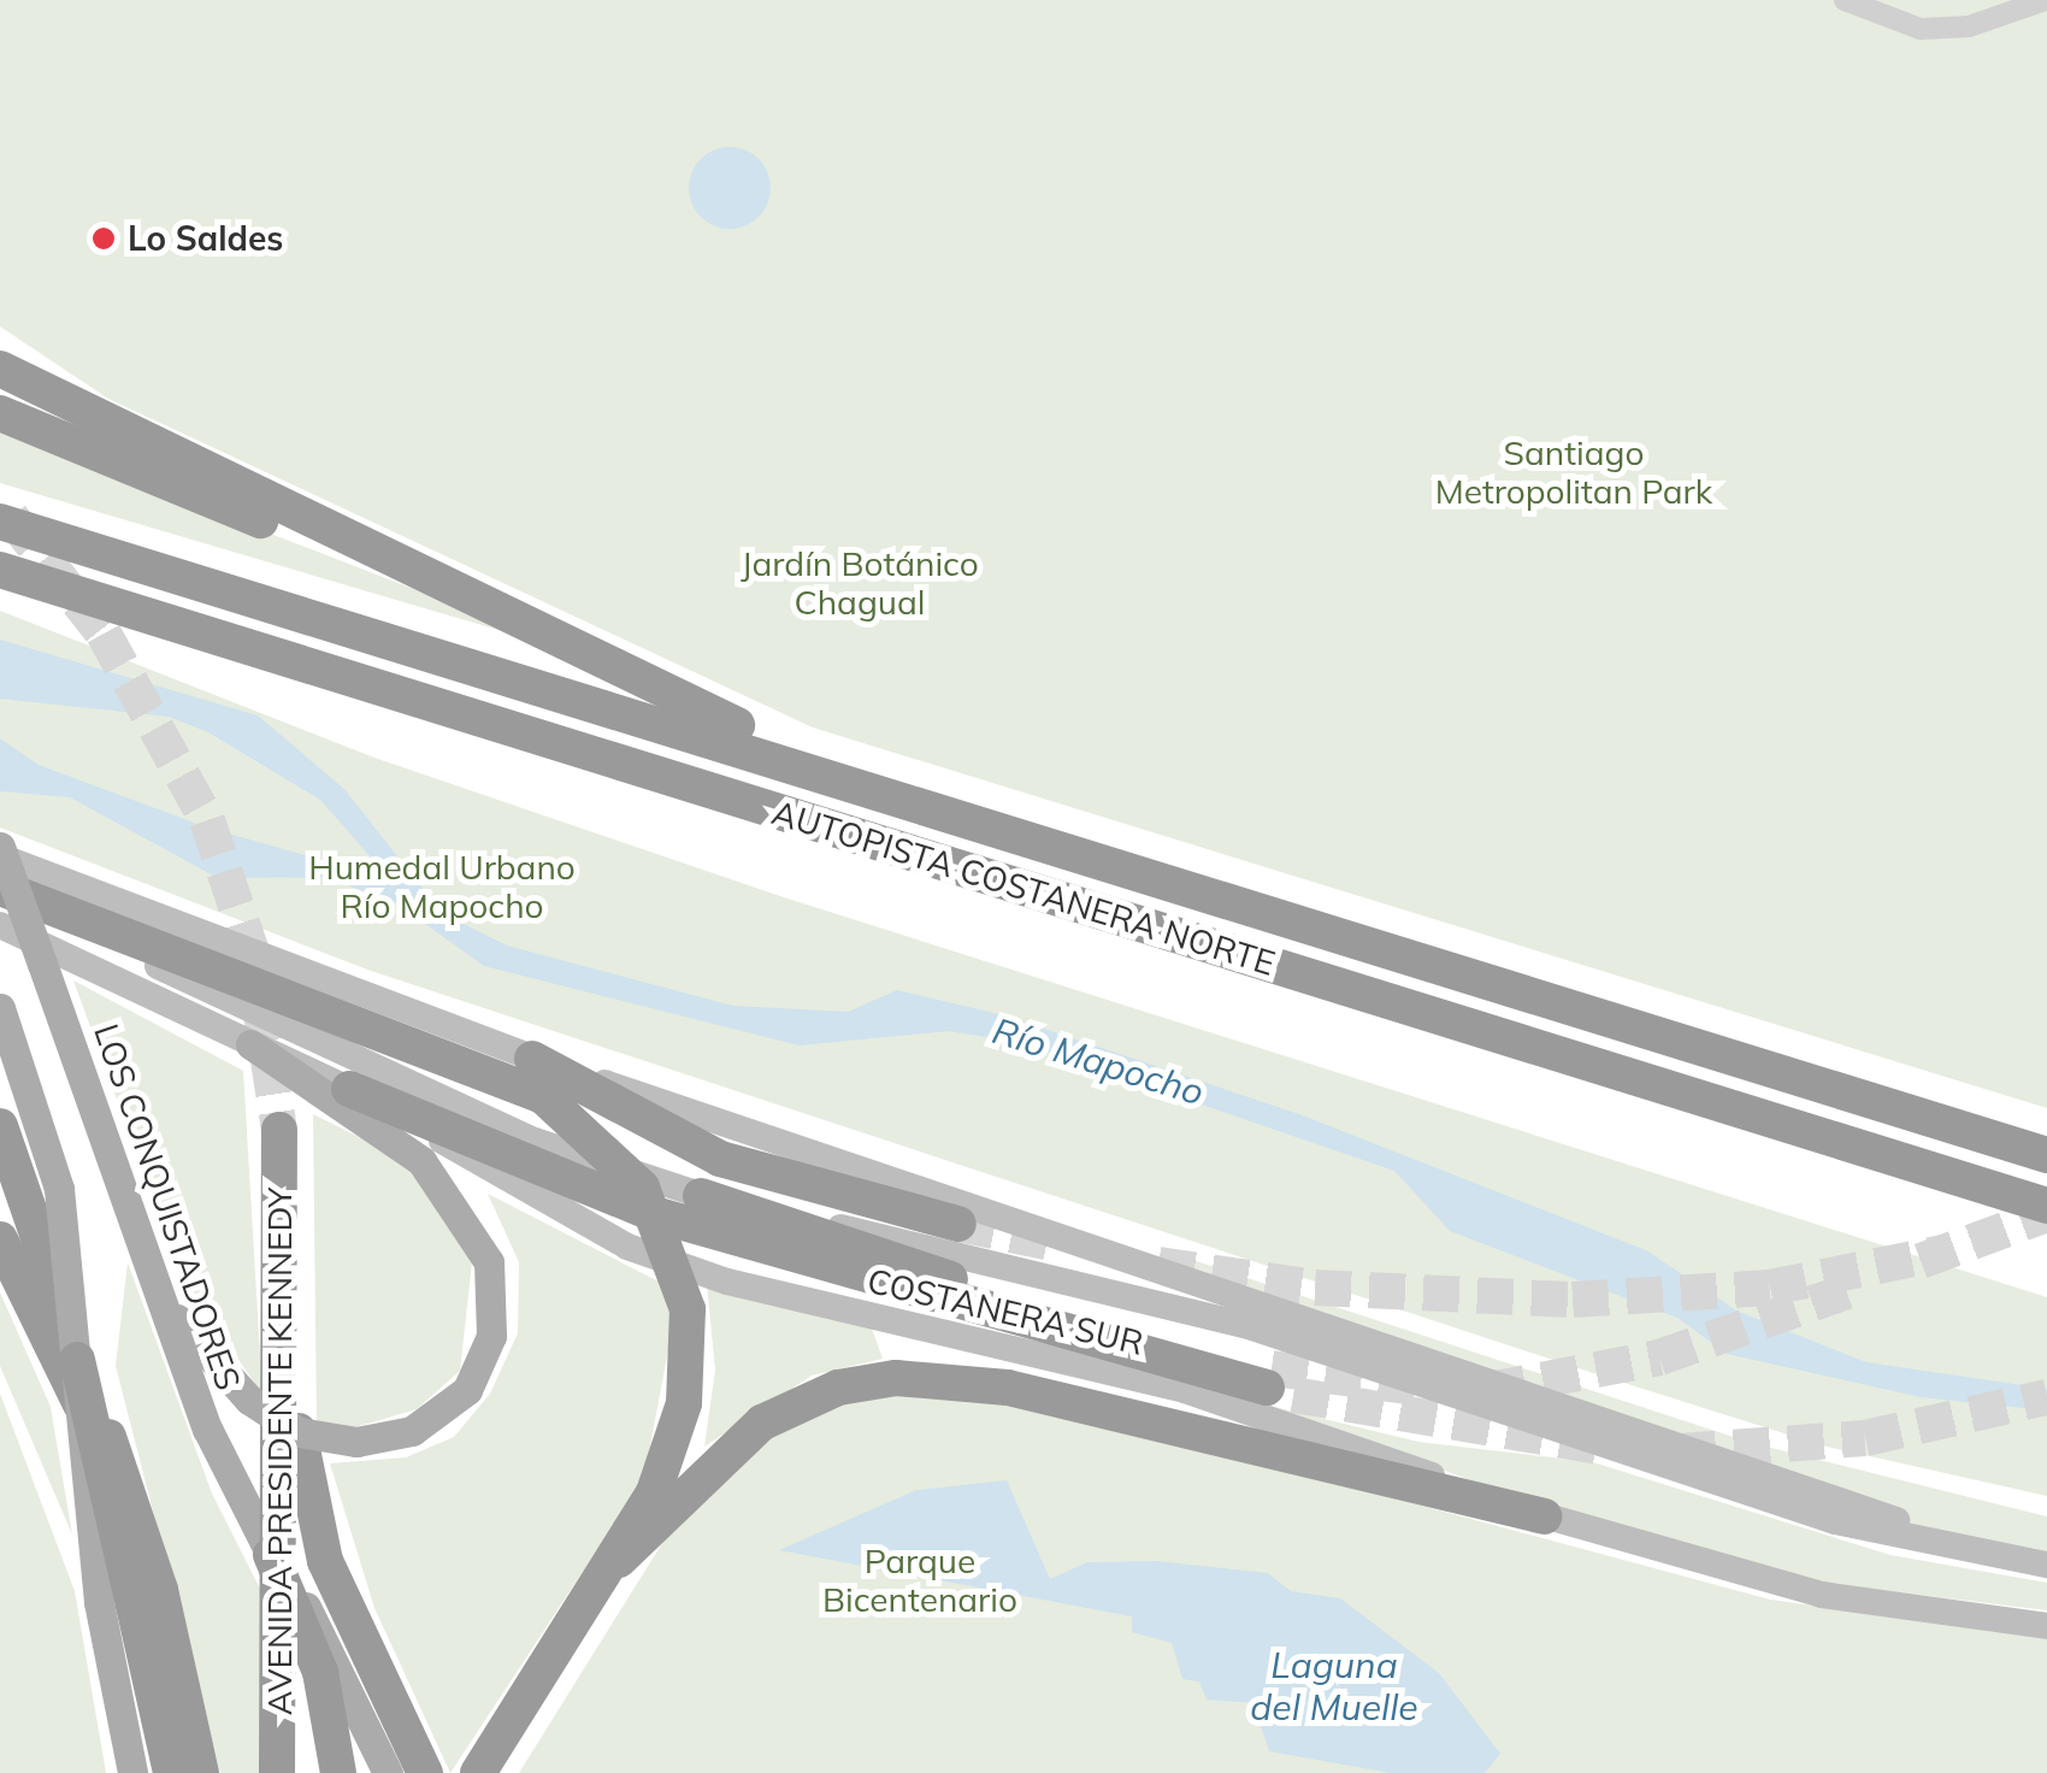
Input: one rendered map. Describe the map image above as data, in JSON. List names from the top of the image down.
{
  "streets": {
    "highway": ["AUTOPISTA COSTANERA NORTE", "AVENIDA PRESIDENTE KENNEDY"],
    "main road": ["LOS CONQUISTADORES", "COSTANERA SUR"]
  },
  "water": ["Río Mapocho", "Laguna del Muelle"],
  "parks": [
    "Santiago Metropolitan Park",
    "Jardín Botánico Chagual",
    "Humedal Urbano Río Mapocho",
    "Parque Bicentenario"
  ],
  "places": ["Lo Saldes"]
}
